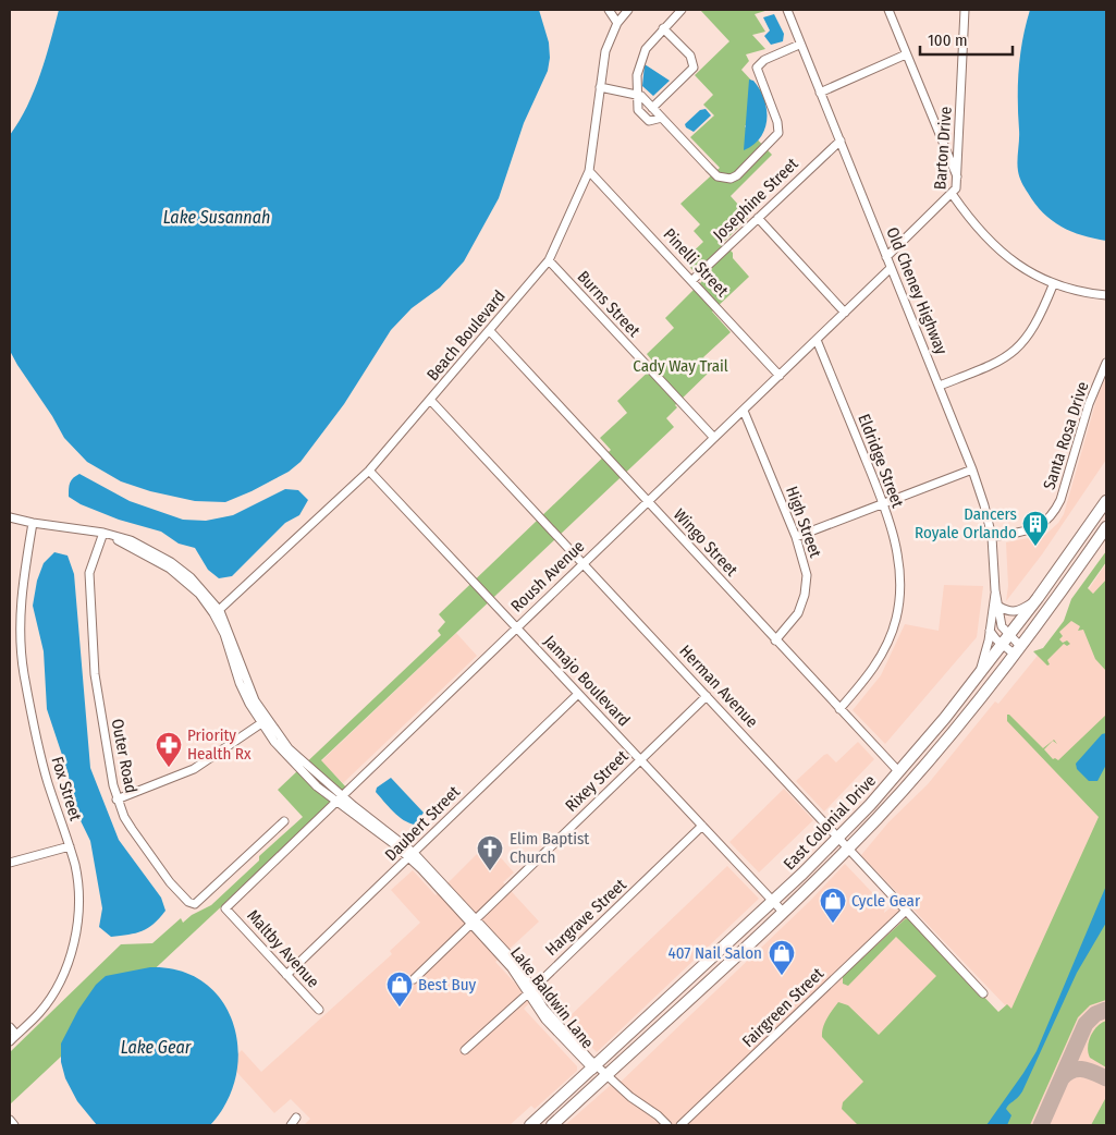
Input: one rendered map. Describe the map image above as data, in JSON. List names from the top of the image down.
{
  "streets": {
    "highway": ["East Colonial Drive"],
    "street": [
      "Barton Drive",
      "Josephine Street",
      "Pinelli Street",
      "Old Cheney Highway",
      "Burns Street",
      "Beach Boulevard",
      "Santa Rosa Drive",
      "Eldridge Street",
      "High Street",
      "Wingo Street",
      "Roush Avenue",
      "Jamajo Boulevard",
      "Herman Avenue",
      "Outer Road",
      "Rixey Street",
      "Fox Street",
      "Daubert Street",
      "Hargrave Street",
      "Maltby Avenue",
      "Lake Baldwin Lane",
      "Fairgreen Street"
    ]
  },
  "crossings": [
    ["Josephine Street", "Pinelli Street"],
    ["Josephine Street", "Old Cheney Highway"],
    ["Pinelli Street", "Beach Boulevard"],
    ["Pinelli Street", "Roush Avenue"],
    ["Old Cheney Highway", "Santa Rosa Drive"],
    ["Old Cheney Highway", "Roush Avenue"],
    ["Old Cheney Highway", "East Colonial Drive"],
    ["Burns Street", "Beach Boulevard"],
    ["Burns Street", "Roush Avenue"],
    ["Beach Boulevard", "Wingo Street"],
    ["Beach Boulevard", "Jamajo Boulevard"],
    ["Beach Boulevard", "Herman Avenue"],
    ["Beach Boulevard", "Lake Baldwin Lane"],
    ["Eldridge Street", "Wingo Street"],
    ["Eldridge Street", "Roush Avenue"],
    ["High Street", "Wingo Street"],
    ["High Street", "Roush Avenue"],
    ["Wingo Street", "Roush Avenue"],
    ["Wingo Street", "East Colonial Drive"],
    ["Roush Avenue", "Jamajo Boulevard"],
    ["Roush Avenue", "Herman Avenue"],
    ["Roush Avenue", "Maltby Avenue"],
    ["Roush Avenue", "Lake Baldwin Lane"],
    ["Jamajo Boulevard", "Rixey Street"],
    ["Jamajo Boulevard", "East Colonial Drive"],
    ["Jamajo Boulevard", "Daubert Street"],
    ["Jamajo Boulevard", "Hargrave Street"],
    ["Herman Avenue", "Rixey Street"],
    ["Herman Avenue", "East Colonial Drive"],
    ["Herman Avenue", "Fairgreen Street"],
    ["Outer Road", "Lake Baldwin Lane"],
    ["Rixey Street", "Lake Baldwin Lane"],
    ["Fox Street", "Lake Baldwin Lane"],
    ["East Colonial Drive", "Lake Baldwin Lane"],
    ["Daubert Street", "Maltby Avenue"],
    ["Daubert Street", "Lake Baldwin Lane"],
    ["Hargrave Street", "Lake Baldwin Lane"]
  ],
  "water": ["Lake Susannah", "Lake Gear"],
  "parks": ["Cady Way Trail"],
  "places": {
    "building": ["Dancers Royale Orlando"],
    "pharmacy": ["Priority Health Rx"],
    "church": ["Elim Baptist Church"],
    "shop": ["Cycle Gear", "407 Nail Salon", "Best Buy"]
  },
  "scale_bar": "100 m"
}
